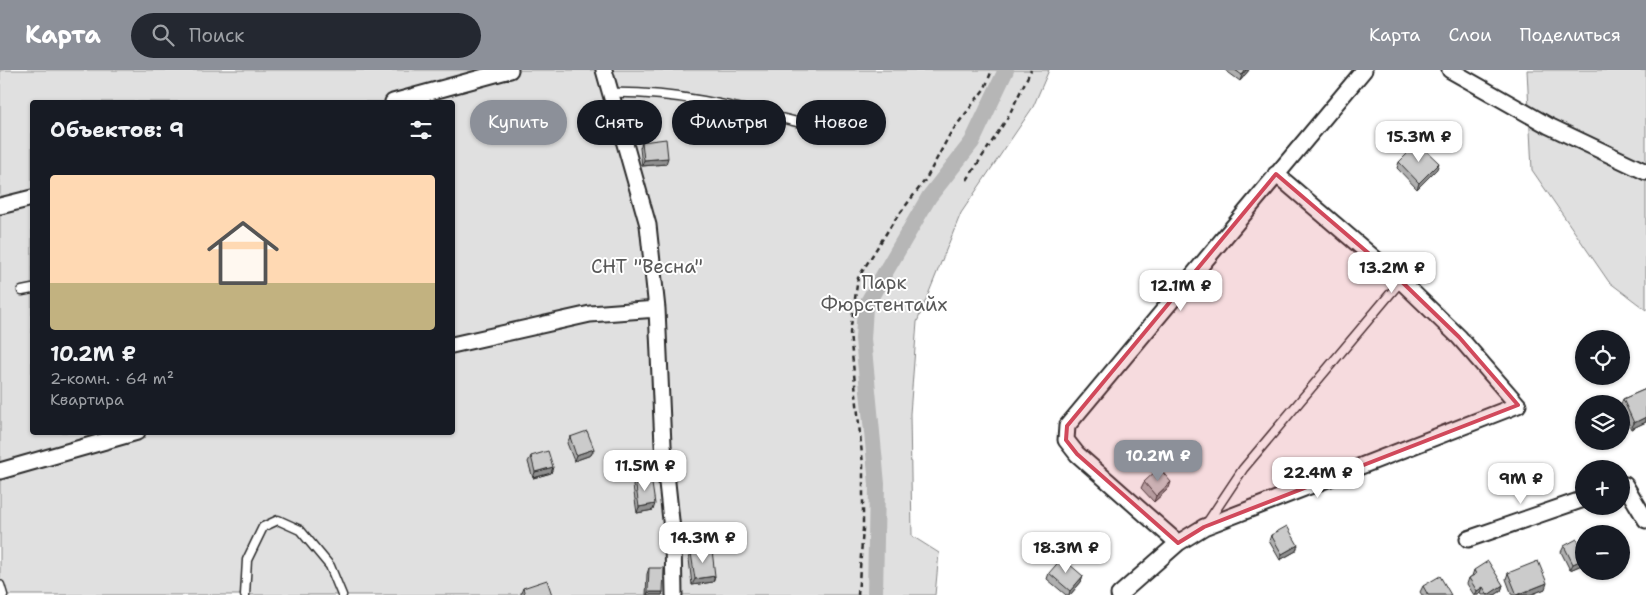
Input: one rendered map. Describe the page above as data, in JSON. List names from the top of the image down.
{
  "parks": ["СНТ \"Весна\"", "Парк Фюрстентайх"],
  "page": {
    "header": "Карта",
    "search": "Поиск",
    "nav": ["Карта", "Слои", "Поделиться"],
    "chip": [
      "Купить",
      "Снять",
      "Фильтры",
      "Новое"
    ],
    "heading": "Объектов: 9",
    "price": [
      "15.3M ₽",
      "13.2M ₽",
      "12.1M ₽",
      "10.2M ₽",
      "11.5M ₽",
      "22.4M ₽",
      "9M ₽",
      "14.3M ₽",
      "18.3M ₽"
    ],
    "list": [
      {
        "name": "10.2M ₽",
        "note": "2-комн. · 64 m² · Квартира"
      }
    ],
    "map_buttons": ["+", "−"]
  }
}
